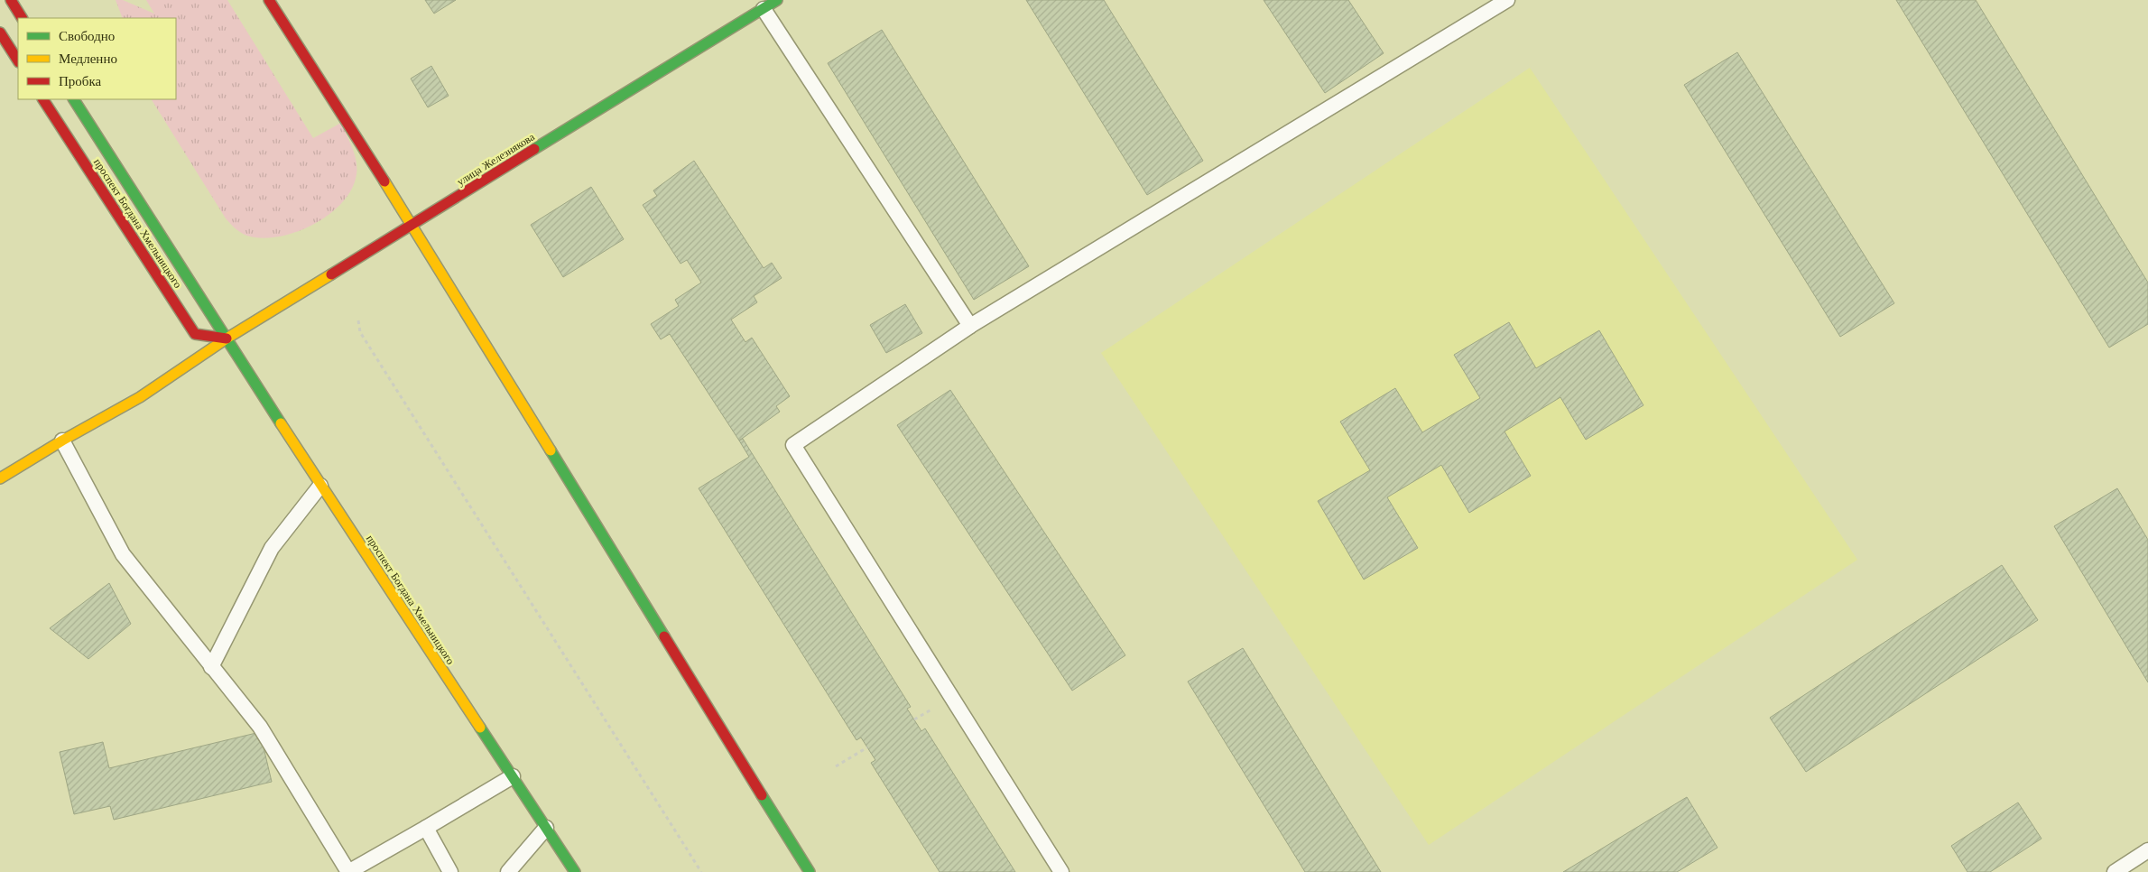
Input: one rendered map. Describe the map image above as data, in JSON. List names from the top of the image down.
{
  "streets": {
    "street": ["улица Железнякова", "проспект Богдана Хмельницкого"]
  },
  "crossings": [
    ["улица Железнякова", "проспект Богдана Хмельницкого"]
  ],
  "legend": ["Свободно", "Медленно", "Пробка"]
}
